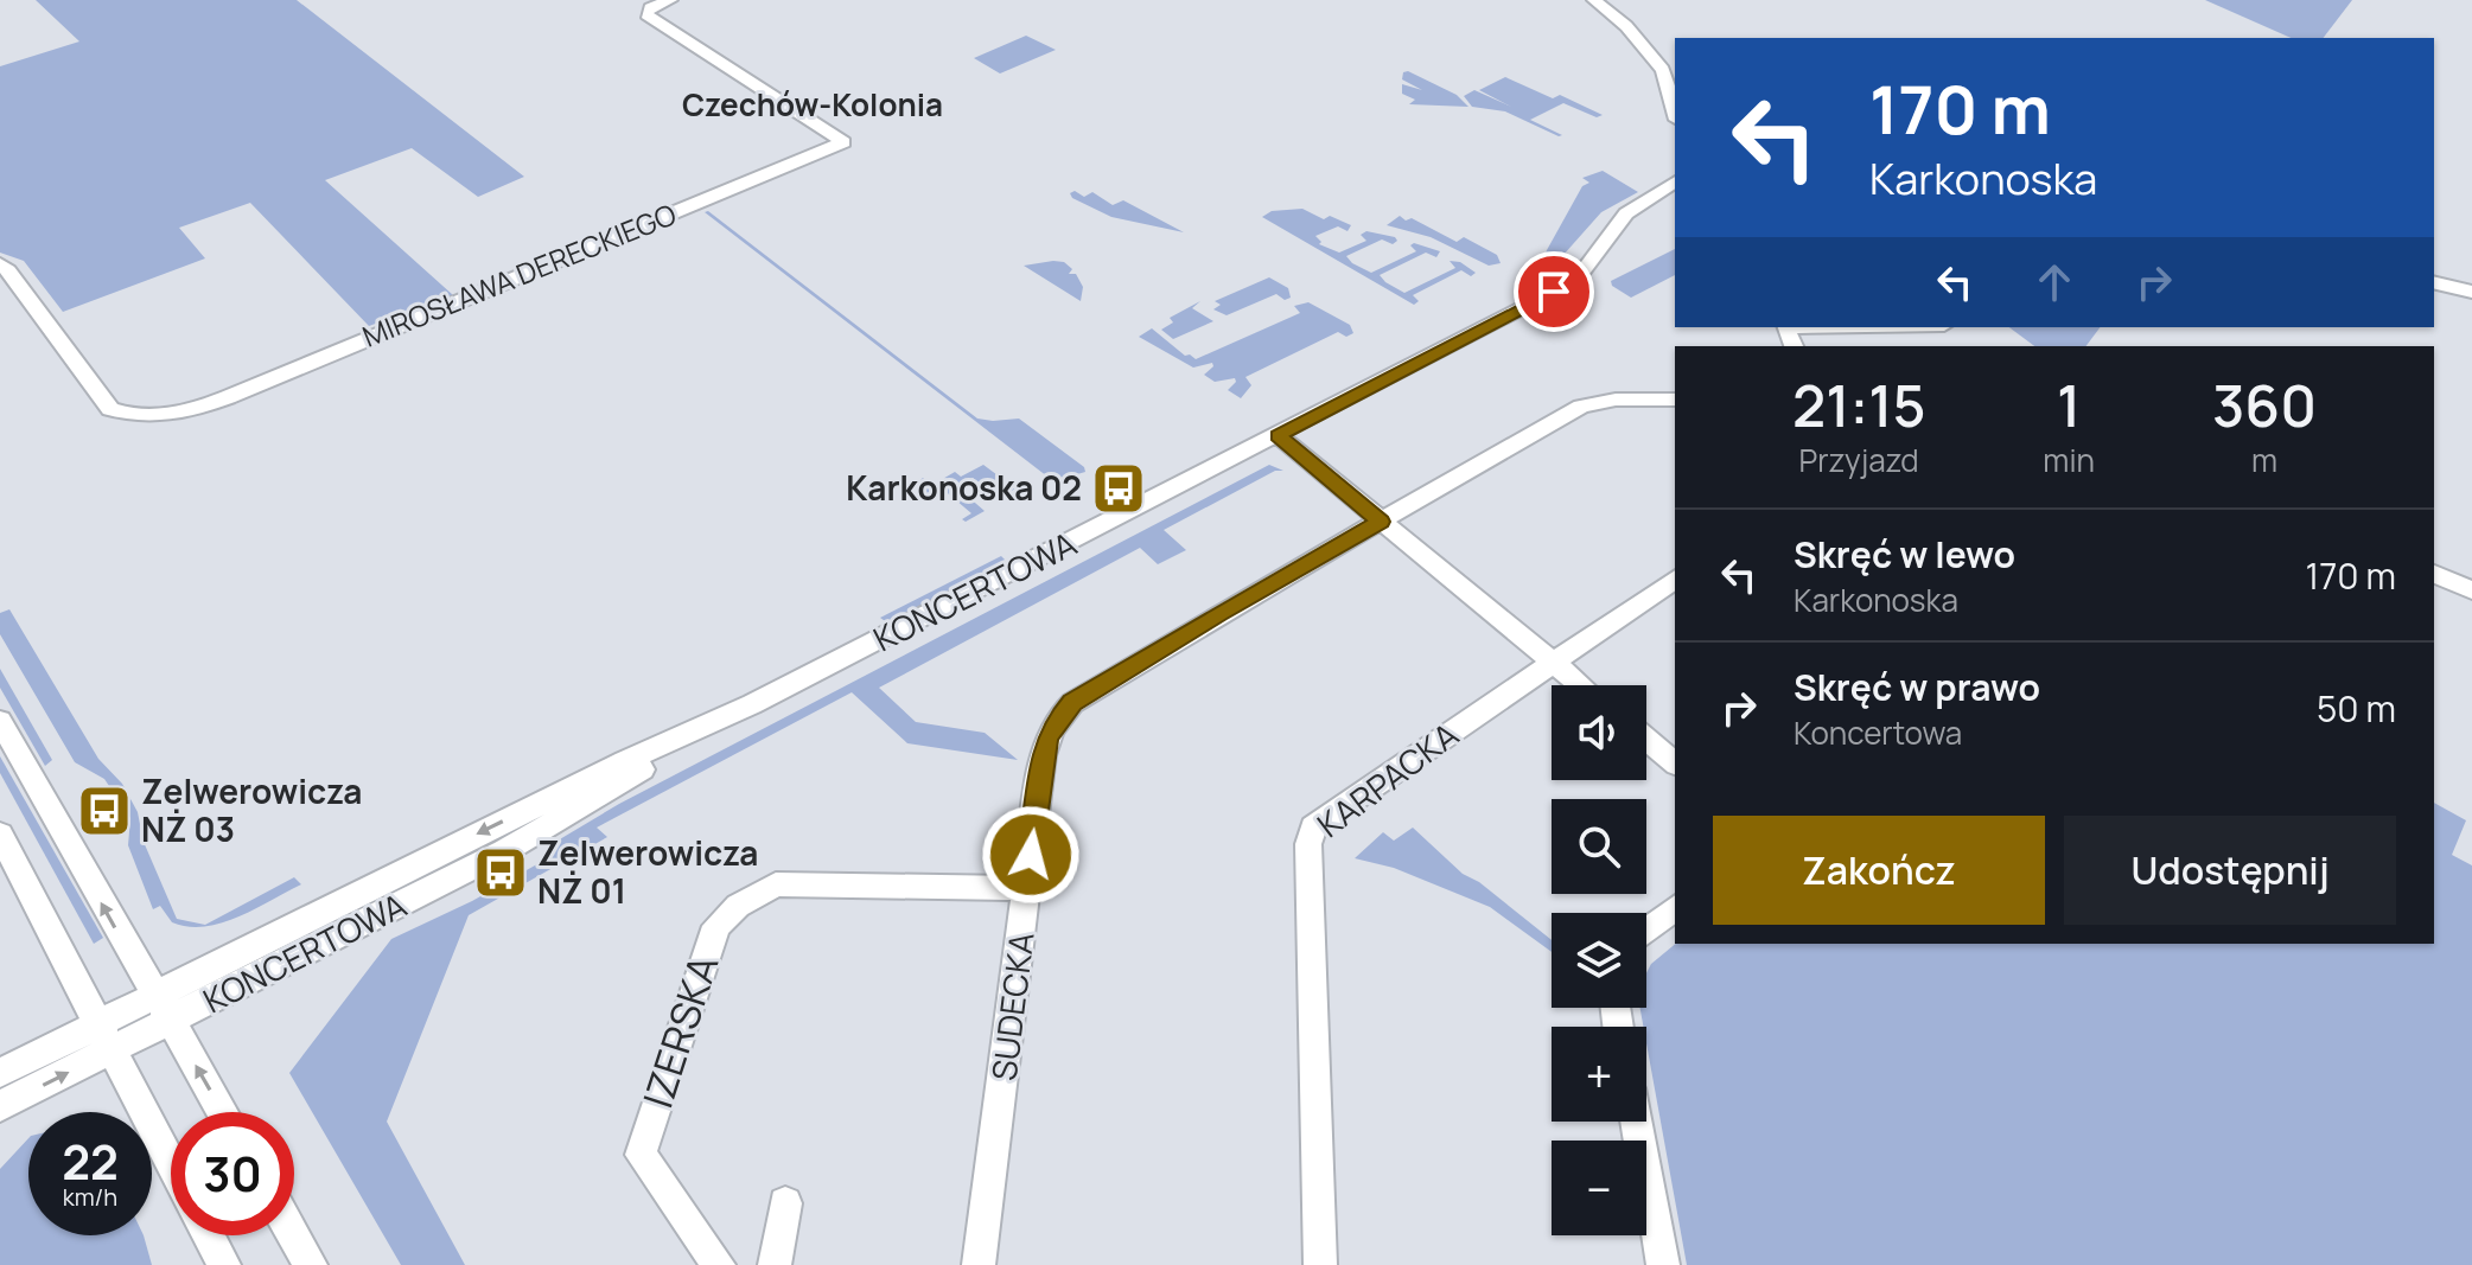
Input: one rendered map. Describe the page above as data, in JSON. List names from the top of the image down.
{
  "streets": {
    "street": [
      "MIROSŁAWA DERECKIEGO",
      "KONCERTOWA",
      "KARPACKA",
      "SUDECKA",
      "IZERSKA"
    ]
  },
  "crossings": [
    ["SUDECKA", "IZERSKA"]
  ],
  "districts": ["Czechów-Kolonia"],
  "places": {
    "bus stop": ["Karkonoska 02", "Zelwerowicza NŻ 03", "Zelwerowicza NŻ 01"]
  },
  "page": {
    "turn": ["170 m", "Karkonoska"],
    "eta": [
      "21:15",
      "Przyjazd",
      "1",
      "min",
      "360",
      "m"
    ],
    "list": [
      {
        "name": "Skręć w lewo",
        "note": "Karkonoska",
        "value": "170 m"
      },
      {
        "name": "Skręć w prawo",
        "note": "Koncertowa",
        "value": "50 m"
      }
    ],
    "map_buttons": ["+", "−"],
    "buttons": ["Zakończ", "Udostępnij"],
    "speed": "22 km/h",
    "limit": "30"
  }
}
